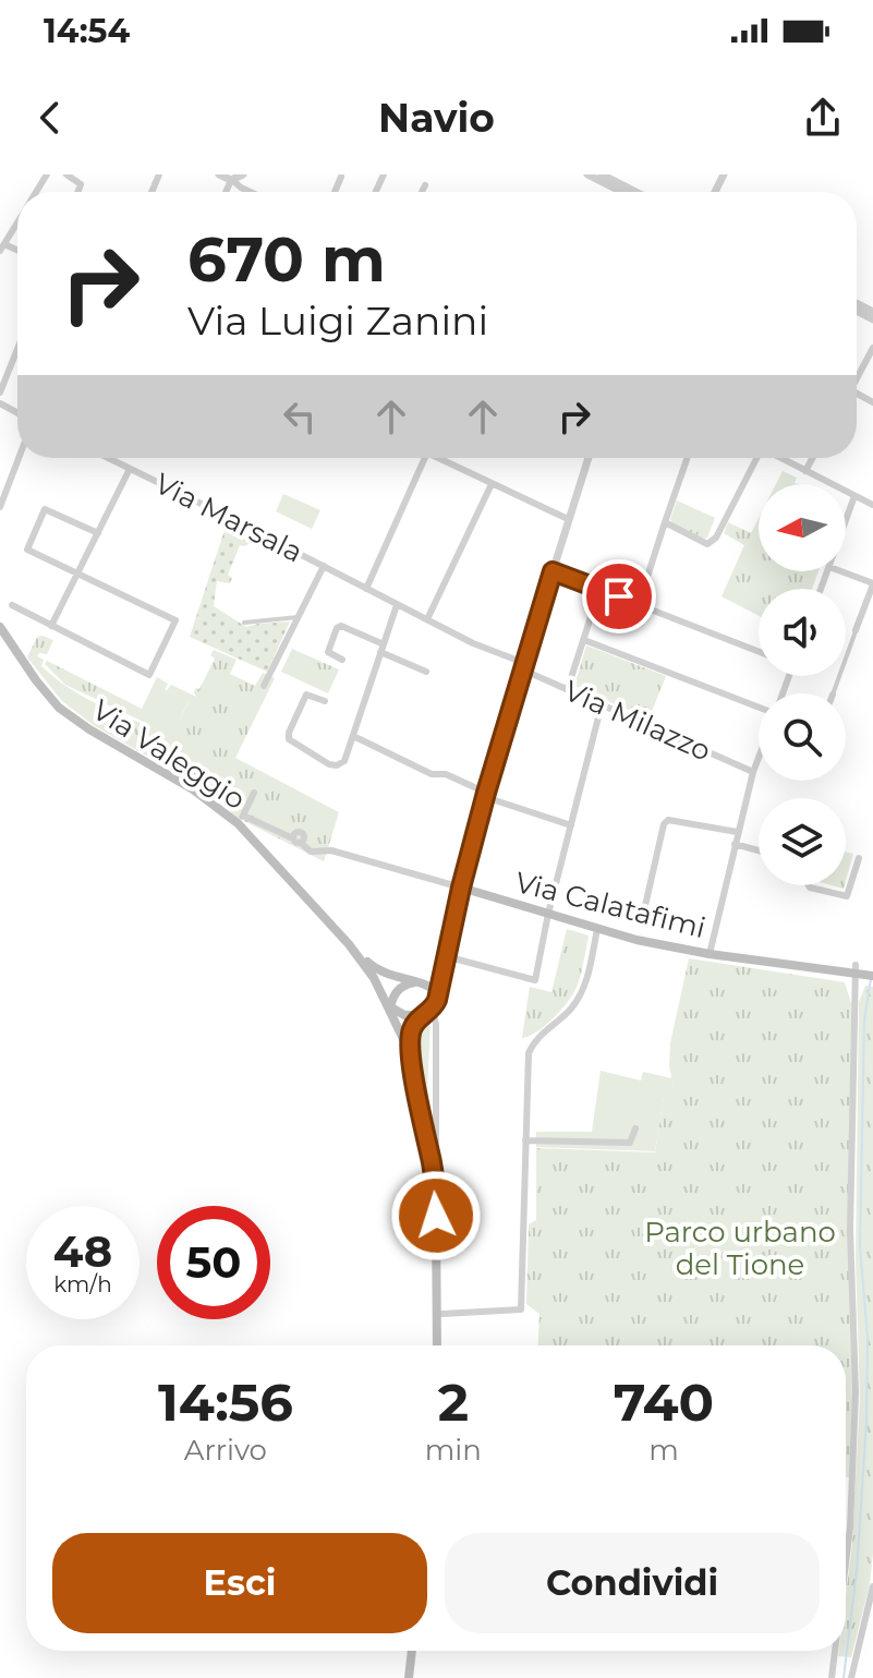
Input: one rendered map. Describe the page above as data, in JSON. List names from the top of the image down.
{
  "streets": {
    "main road": ["Via Valeggio", "Via Calatafimi"],
    "street": ["Via Marsala", "Via Milazzo"]
  },
  "crossings": [
    ["Via Marsala", "Via Milazzo"]
  ],
  "parks": ["Parco urbano del Tione"],
  "north": "left",
  "page": {
    "status": "14:54",
    "header": "Navio",
    "turn": ["670 m", "Via Luigi Zanini"],
    "speed": "48 km/h",
    "limit": "50",
    "eta": [
      "14:56",
      "Arrivo",
      "2",
      "min",
      "740",
      "m"
    ],
    "buttons": ["Esci", "Condividi"]
  }
}
